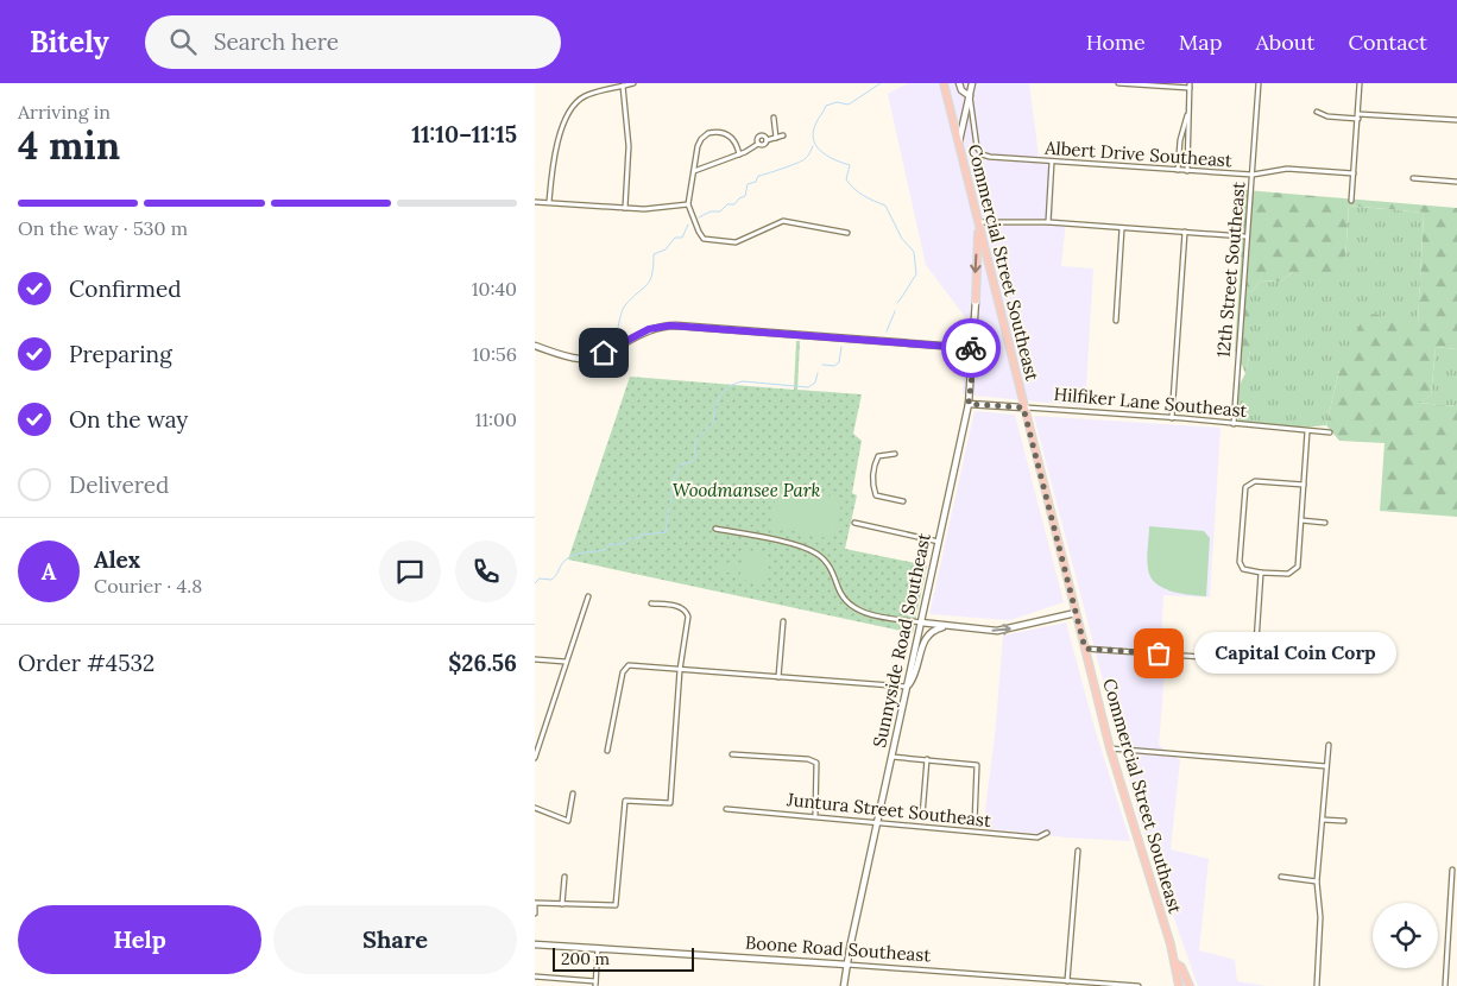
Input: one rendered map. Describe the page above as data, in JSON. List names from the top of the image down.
{
  "streets": {
    "main road": ["Commercial Street Southeast"],
    "street": [
      "Albert Drive Southeast",
      "12th Street Southeast",
      "Hilfiker Lane Southeast",
      "Sunnyside Road Southeast",
      "Juntura Street Southeast",
      "Boone Road Southeast"
    ]
  },
  "crossings": [
    ["Albert Drive Southeast", "12th Street Southeast"],
    ["Commercial Street Southeast", "Hilfiker Lane Southeast"],
    ["12th Street Southeast", "Hilfiker Lane Southeast"],
    ["Hilfiker Lane Southeast", "Sunnyside Road Southeast"],
    ["Sunnyside Road Southeast", "Juntura Street Southeast"],
    ["Sunnyside Road Southeast", "Boone Road Southeast"]
  ],
  "parks": ["Woodmansee Park"],
  "places": ["Capital Coin Corp"],
  "scale_bar": "200 m",
  "page": {
    "header": "Bitely",
    "search": "Search here",
    "nav": [
      "Home",
      "Map",
      "About",
      "Contact"
    ],
    "heading": ["4 min", "Arriving in", "11:10–11:15"],
    "panel": [
      "Alex",
      "Courier · 4.8",
      "Order #4532",
      "$26.56"
    ],
    "bar": "On the way · 530 m",
    "list": [
      ["Confirmed", "10:40"],
      ["Preparing", "10:56"],
      ["On the way", "11:00"],
      "Delivered"
    ],
    "round": "A",
    "bubble": "Capital Coin Corp",
    "buttons": ["Help", "Share"],
    "scale": "200 m"
  }
}
